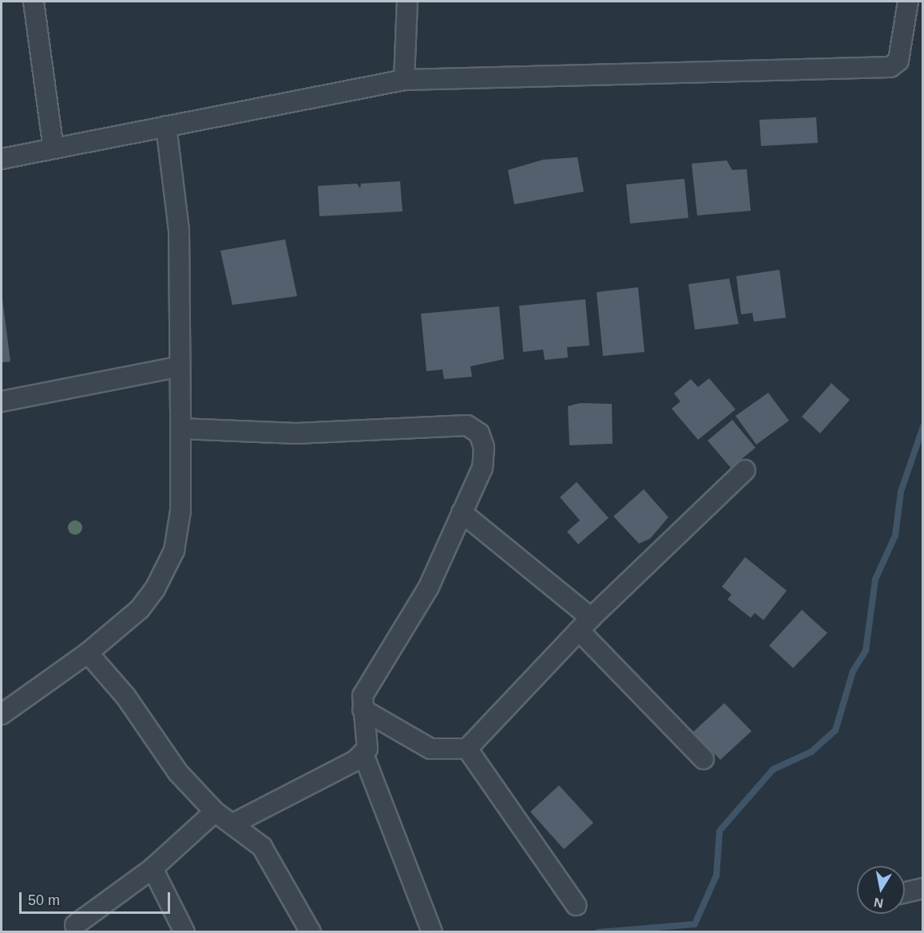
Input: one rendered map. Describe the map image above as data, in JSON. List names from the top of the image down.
{
  "scale_bar": "50 m",
  "north": "bottom"
}
